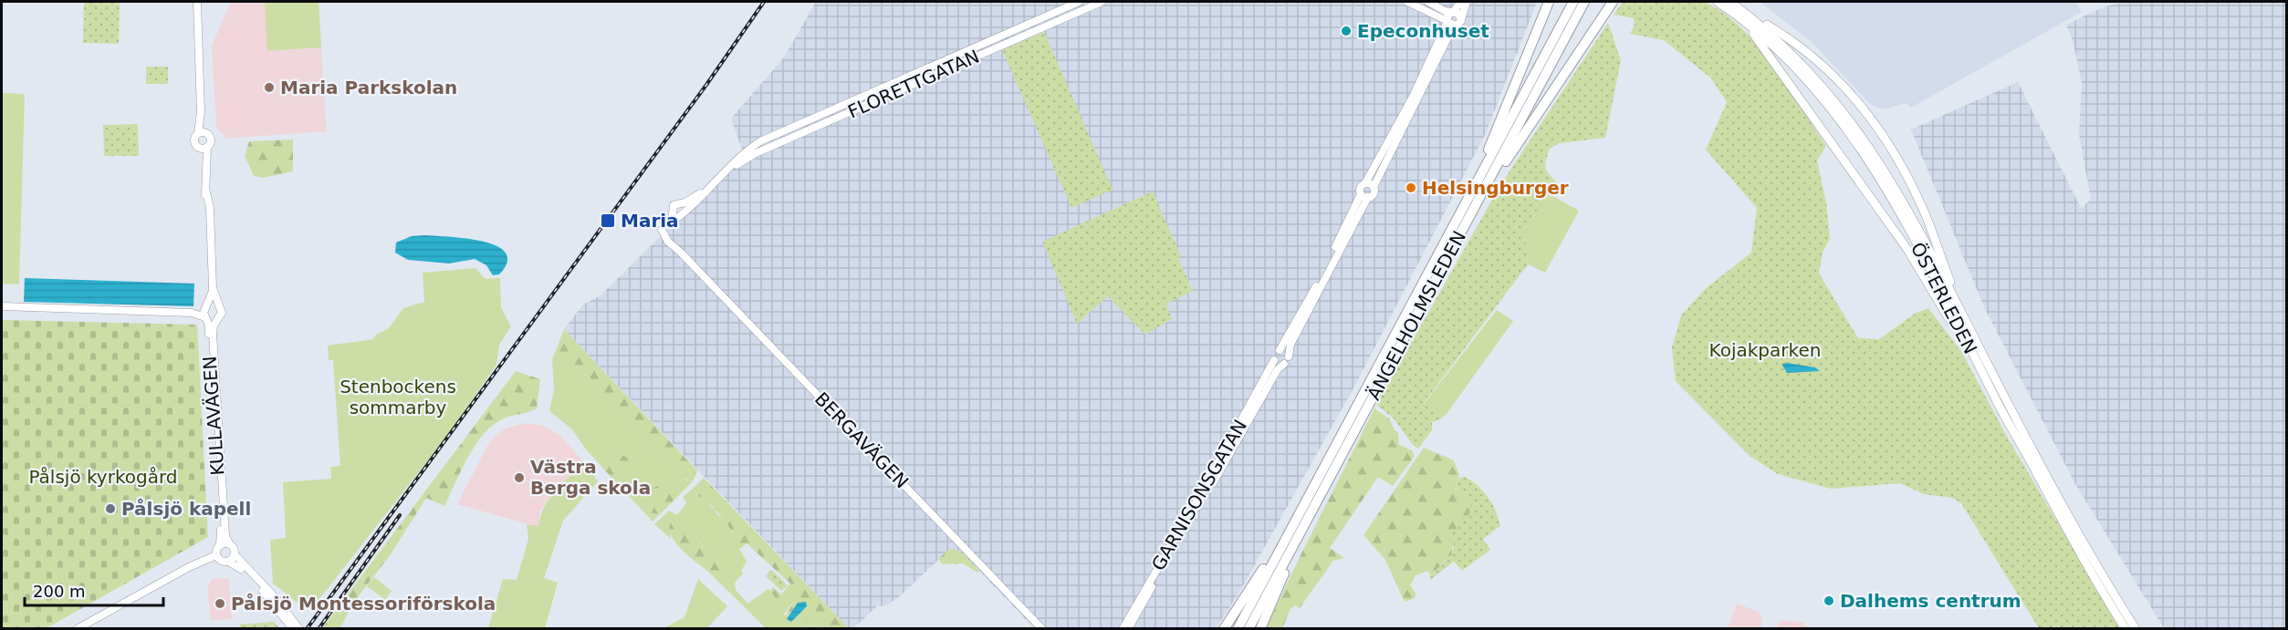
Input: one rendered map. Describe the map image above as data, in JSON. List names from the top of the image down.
{
  "streets": {
    "highway": ["ÄNGELHOLMSLEDEN"],
    "main road": ["ÖSTERLEDEN"],
    "street": [
      "FLORETTGATAN",
      "KULLAVÄGEN",
      "BERGAVÄGEN",
      "GARNISONSGATAN"
    ]
  },
  "crossings": [
    ["FLORETTGATAN", "BERGAVÄGEN"]
  ],
  "parks": ["Kojakparken", "Stenbockens sommarby", "Pålsjö kyrkogård"],
  "places": {
    "other": [
      "Epeconhuset",
      "Maria Parkskolan",
      "Helsingburger",
      "Västra Berga skola",
      "Pålsjö kapell",
      "Dalhems centrum",
      "Pålsjö Montessoriförskola"
    ],
    "transit": ["Maria"]
  },
  "scale_bar": "200 m"
}
